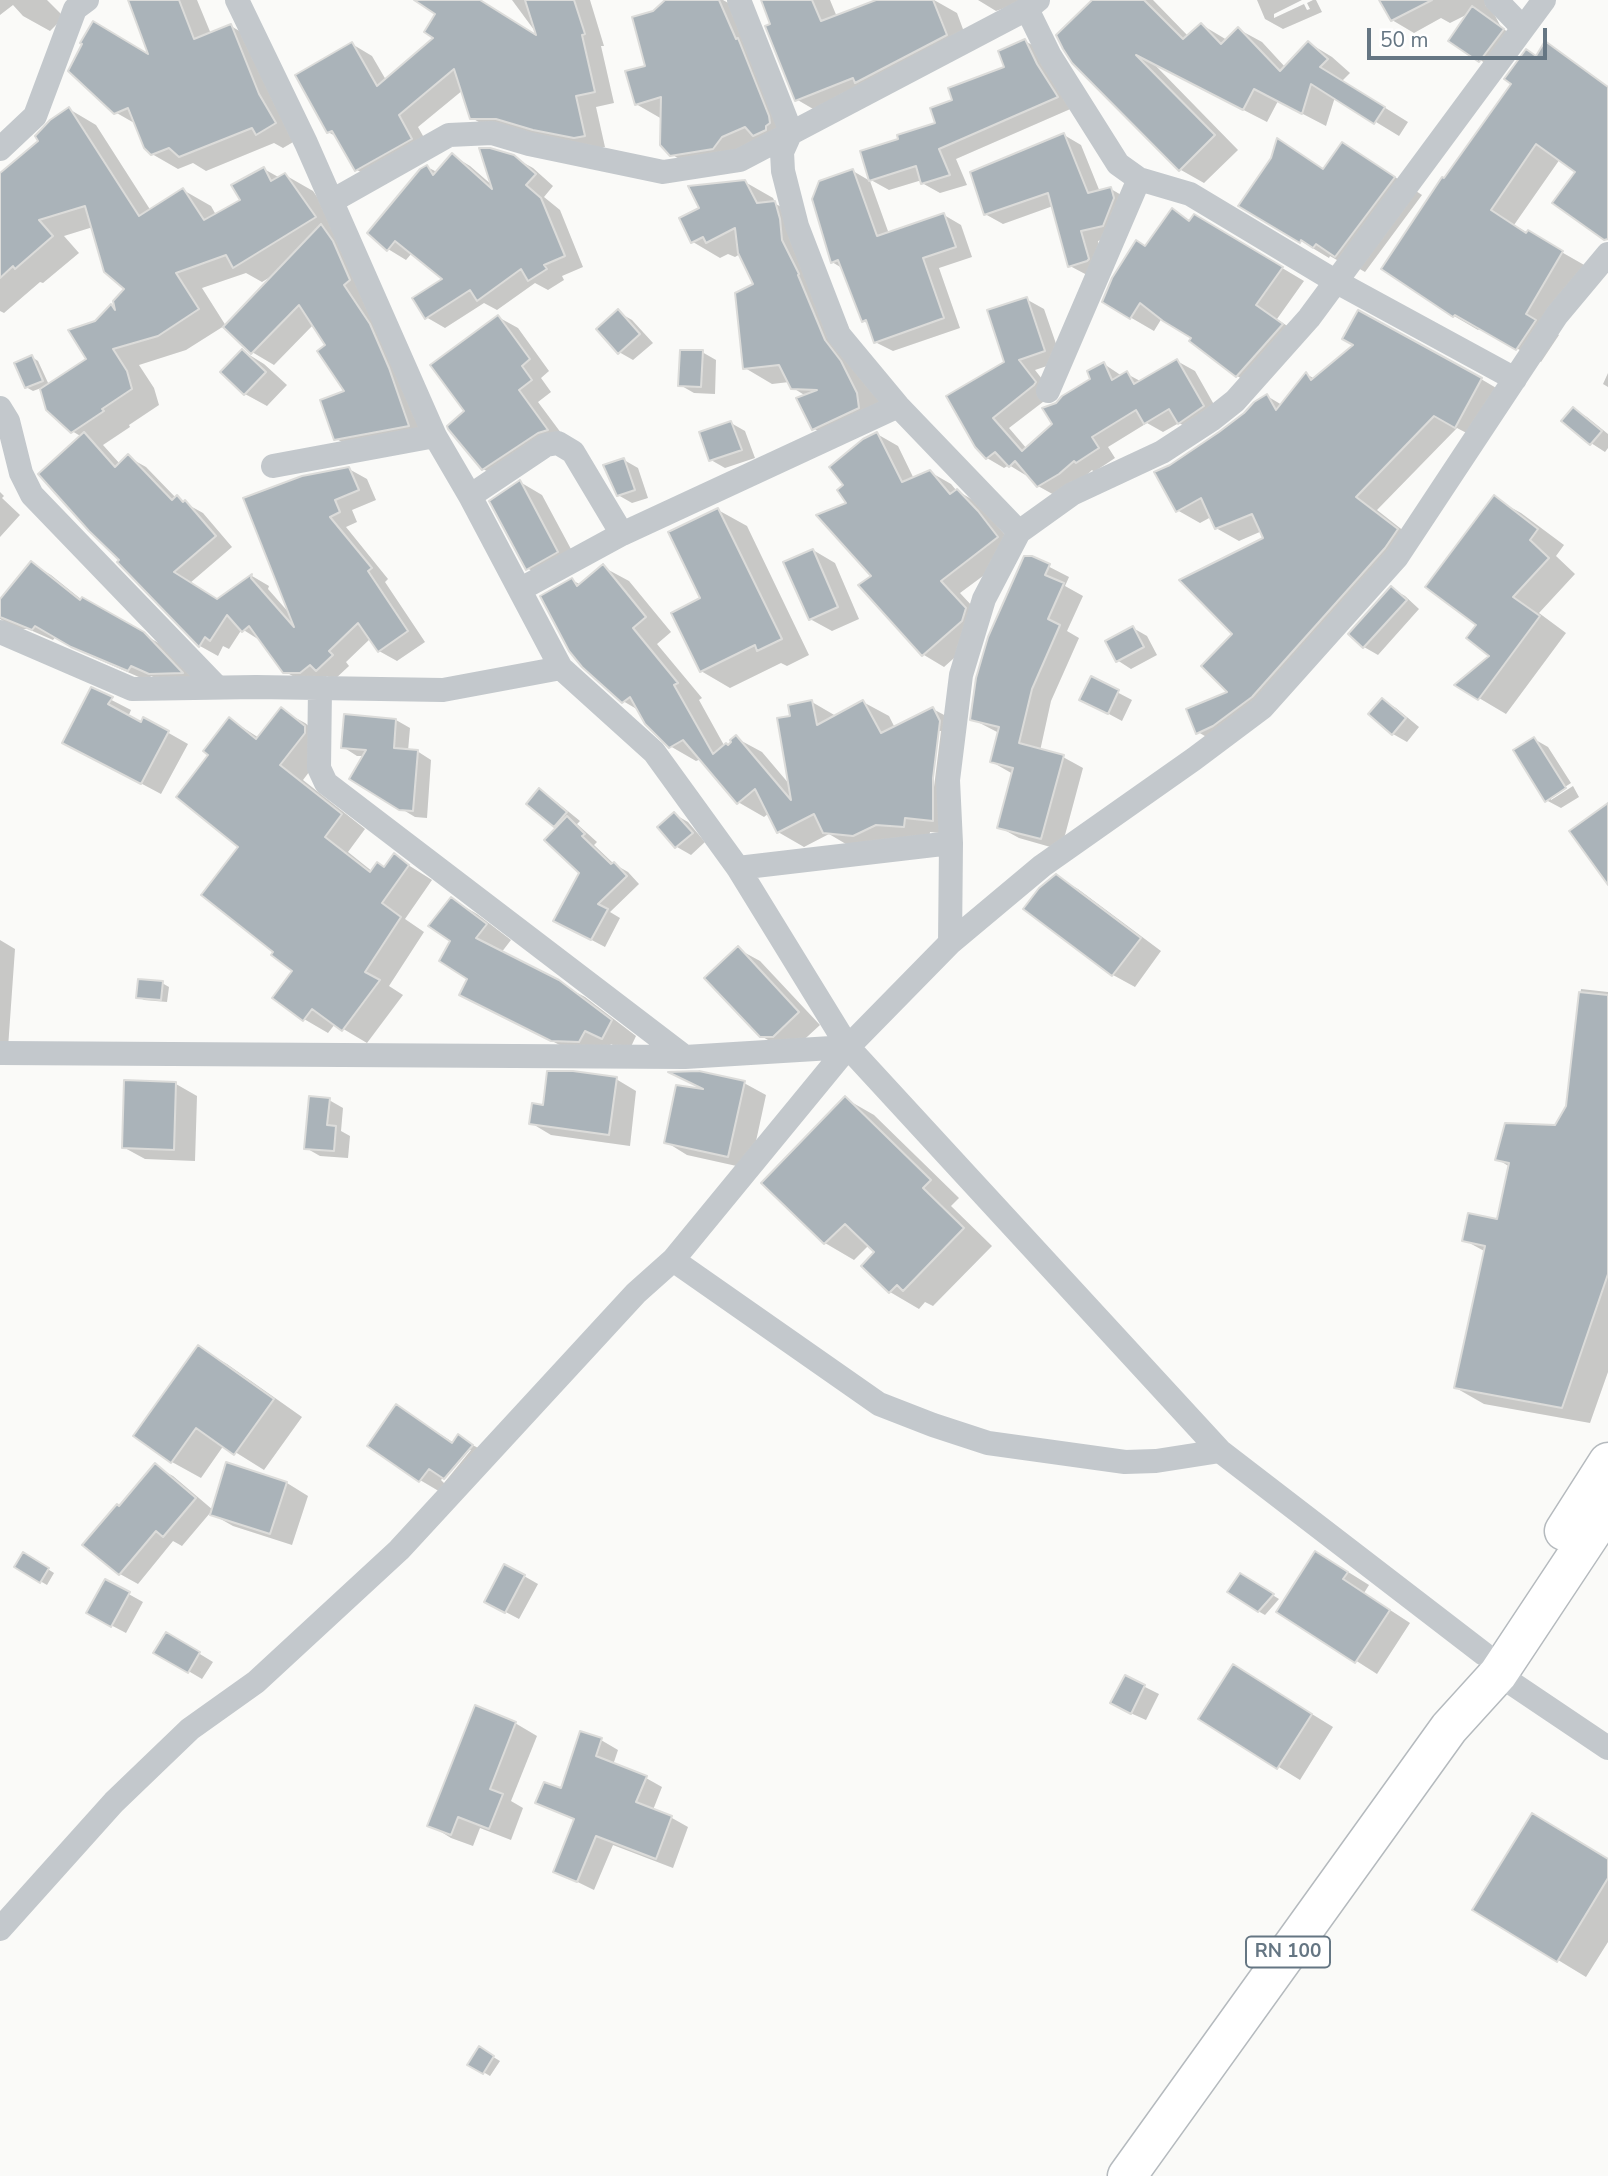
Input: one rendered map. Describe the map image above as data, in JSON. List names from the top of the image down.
{
  "streets": {
    "main road": ["RN 100"]
  },
  "scale_bar": "50 m"
}
